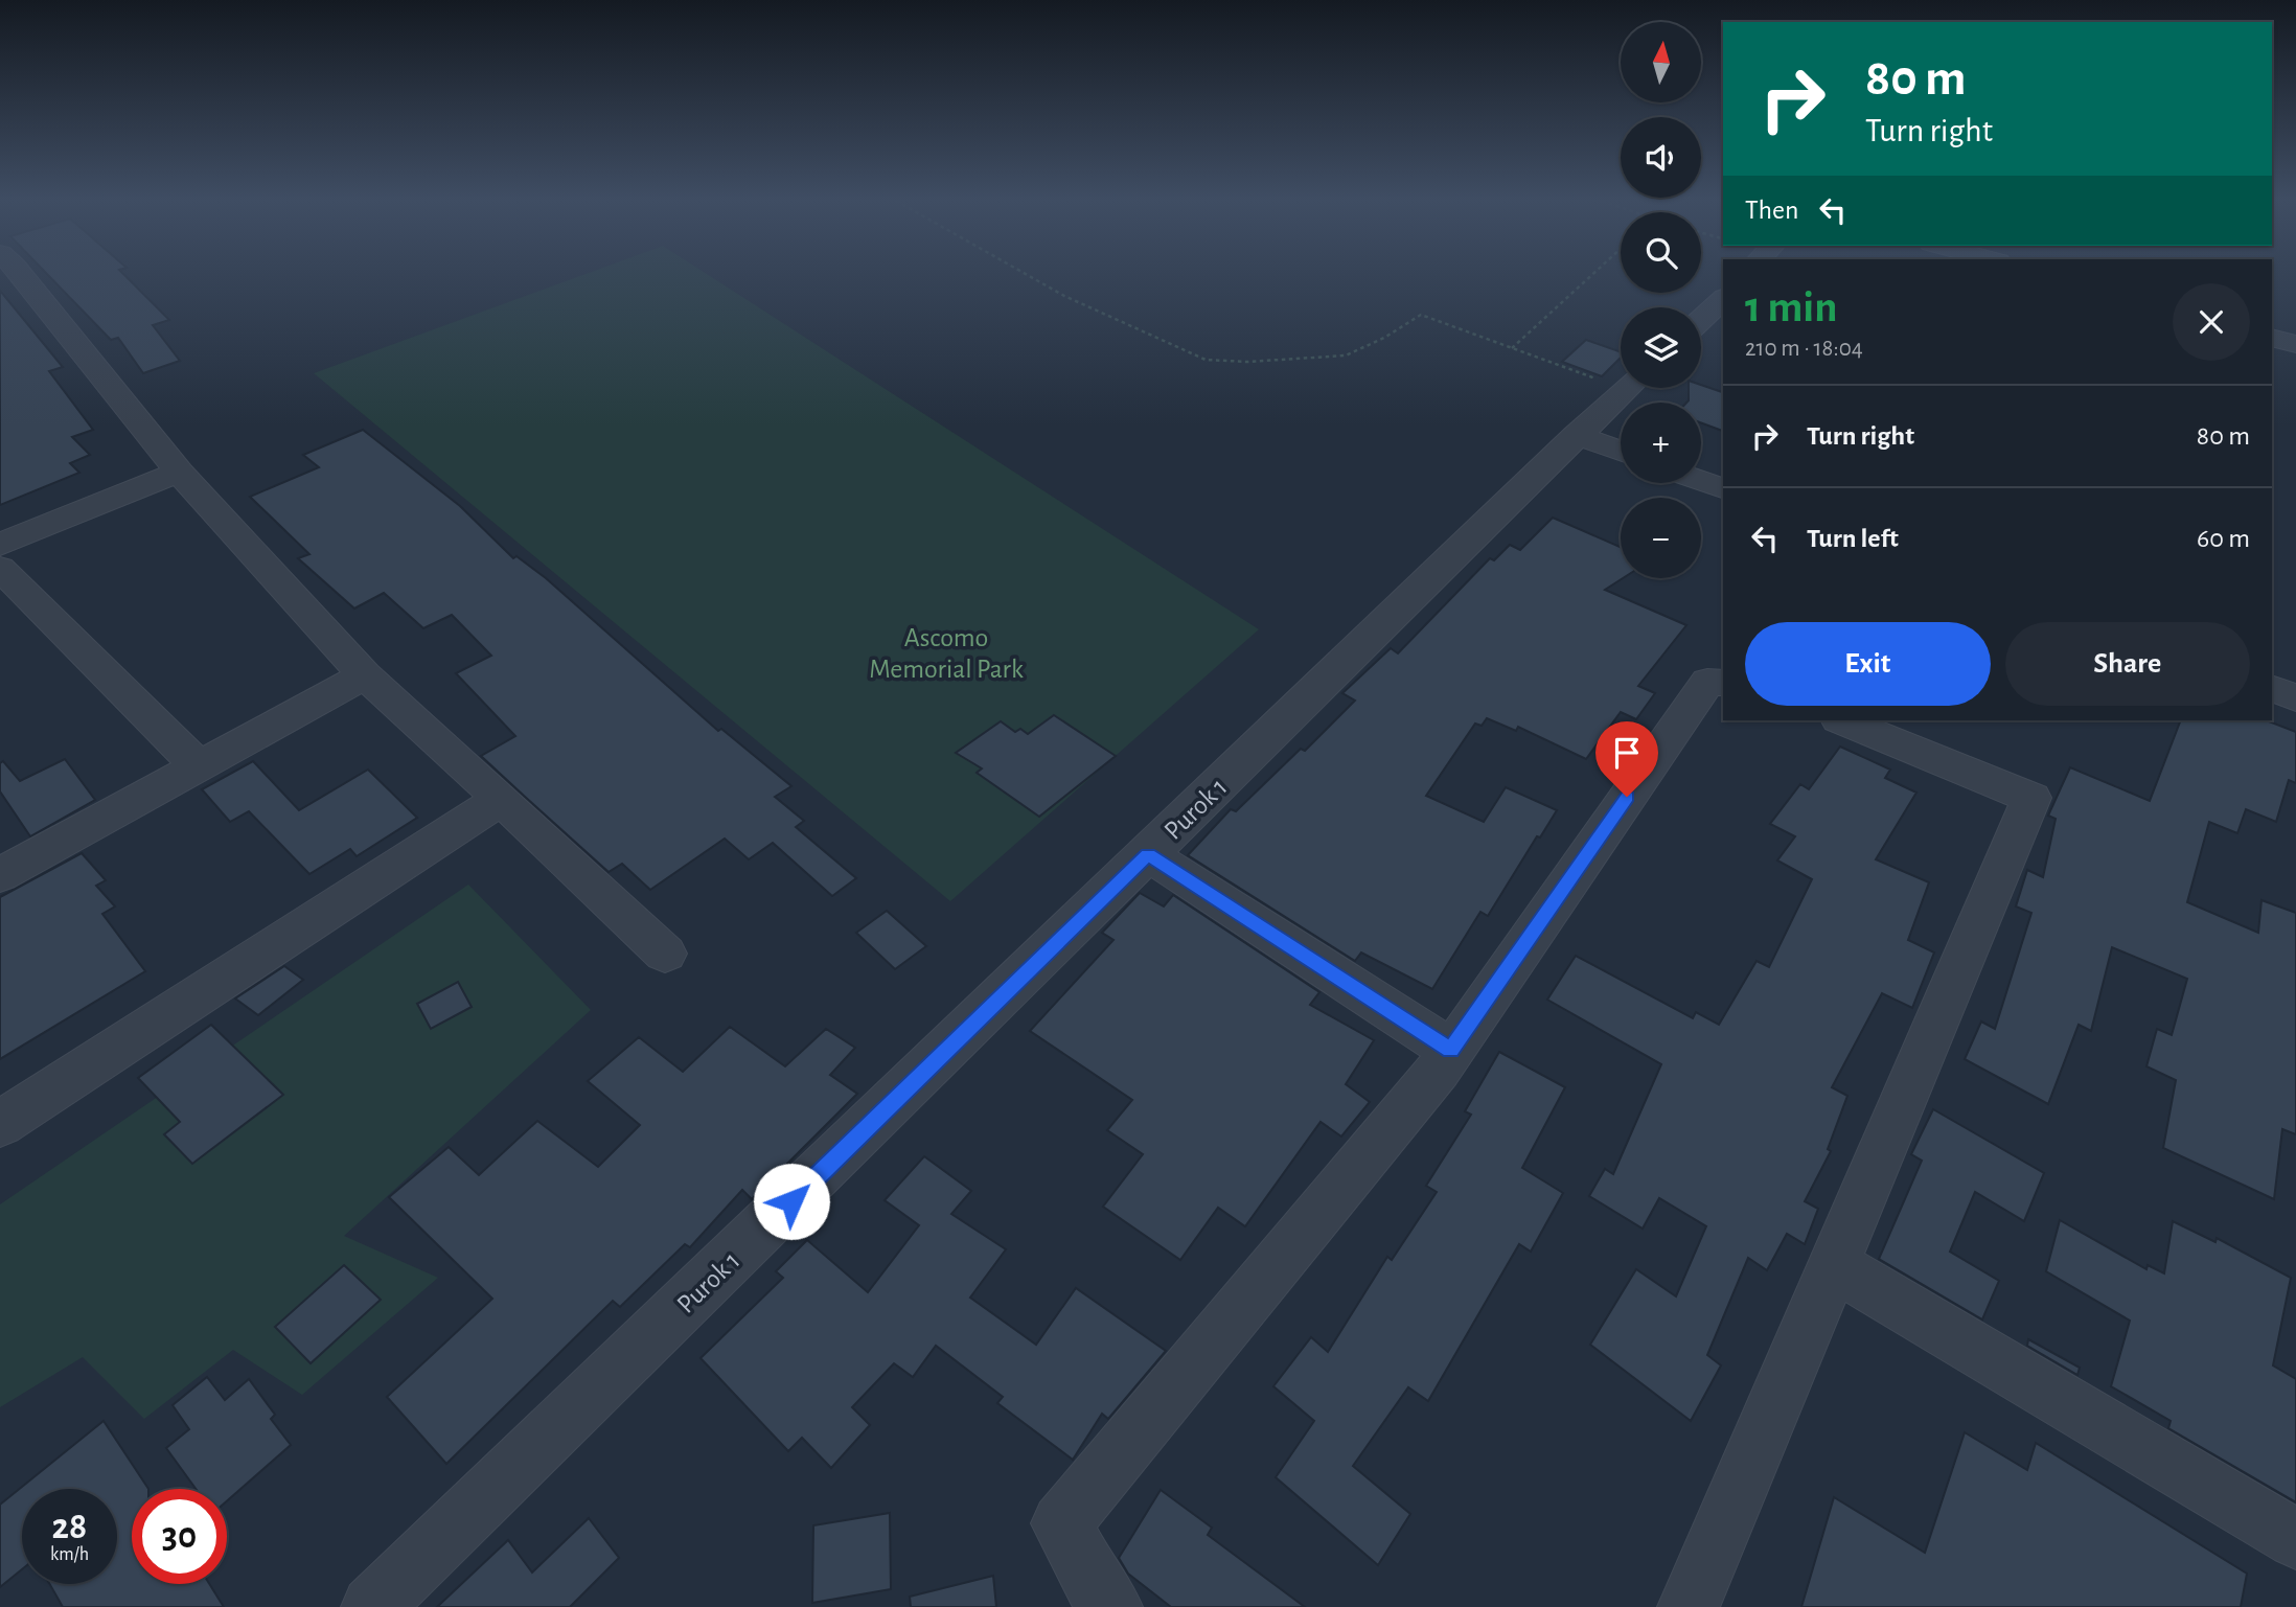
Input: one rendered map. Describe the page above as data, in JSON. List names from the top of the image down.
{
  "streets": {
    "street": ["Purok 1"]
  },
  "parks": ["Ascomo Memorial Park"],
  "north": "top",
  "page": {
    "map_buttons": ["+", "−"],
    "turn": ["80 m", "Turn right"],
    "then": "Then",
    "heading": ["1 min", "210 m · 18:04"],
    "list": [
      {
        "name": "Turn right",
        "value": "80 m"
      },
      {
        "name": "Turn left",
        "value": "60 m"
      }
    ],
    "buttons": ["Exit", "Share"],
    "speed": "28 km/h",
    "limit": "30"
  }
}
